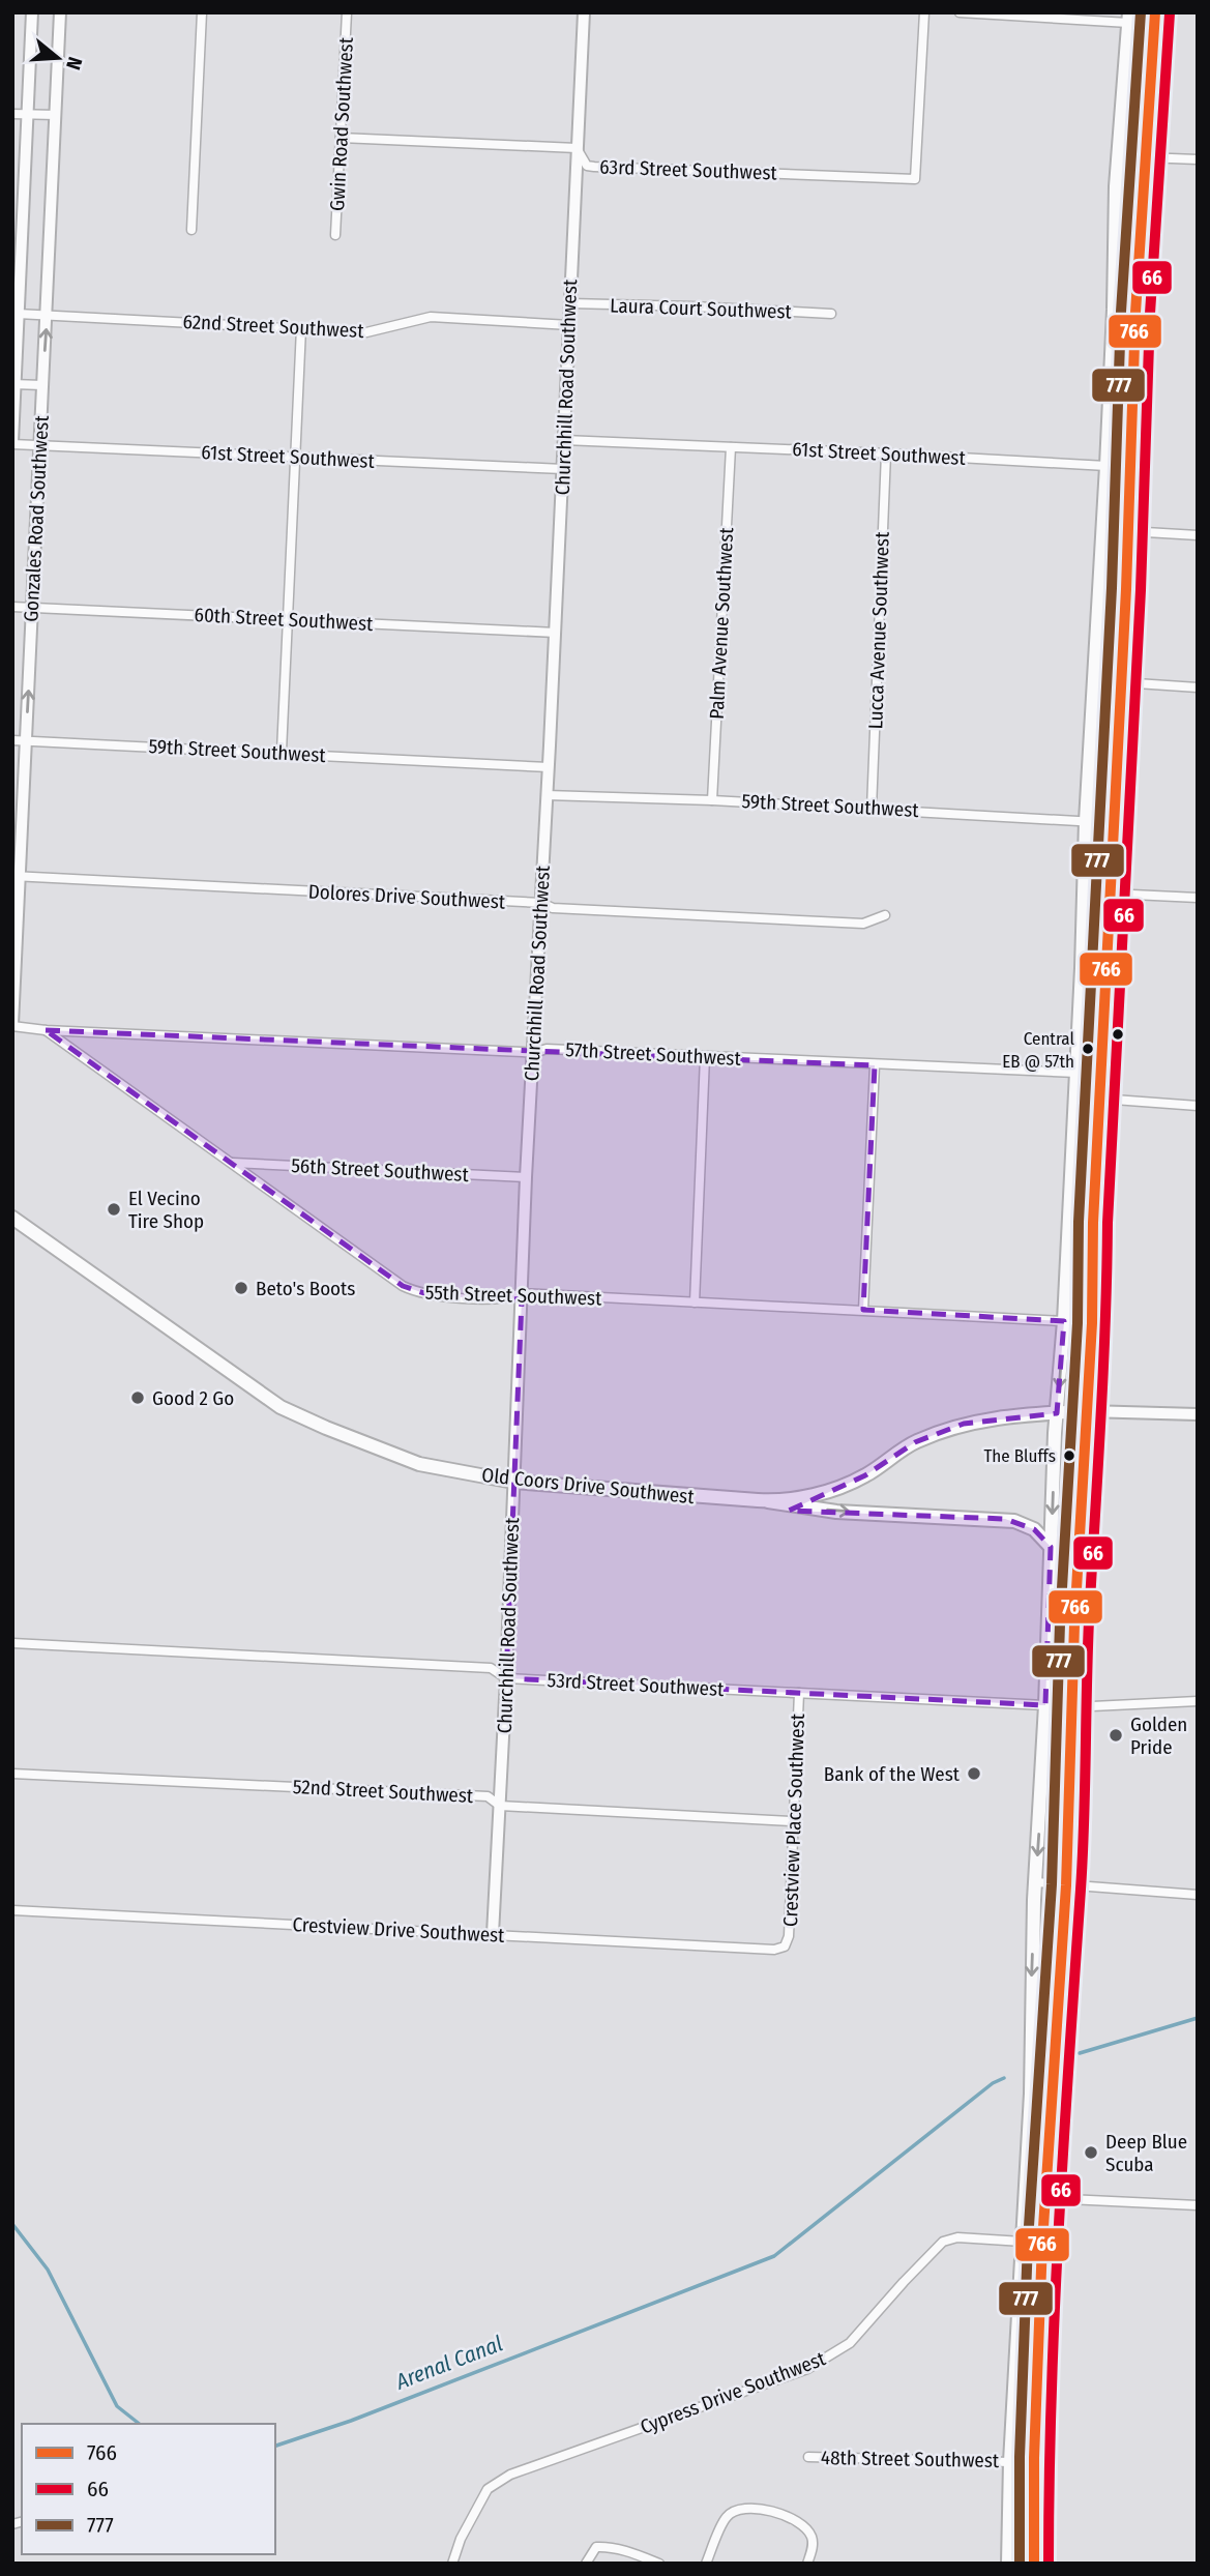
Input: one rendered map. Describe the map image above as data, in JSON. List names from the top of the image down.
{
  "streets": {
    "main road": ["Old Coors Drive Southwest"],
    "street": [
      "Gwin Road Southwest",
      "63rd Street Southwest",
      "Laura Court Southwest",
      "62nd Street Southwest",
      "Churchhill Road Southwest",
      "61st Street Southwest",
      "Gonzales Road Southwest",
      "60th Street Southwest",
      "Palm Avenue Southwest",
      "Lucca Avenue Southwest",
      "59th Street Southwest",
      "Dolores Drive Southwest",
      "57th Street Southwest",
      "56th Street Southwest",
      "55th Street Southwest",
      "53rd Street Southwest",
      "52nd Street Southwest",
      "Crestview Place Southwest",
      "Crestview Drive Southwest",
      "Cypress Drive Southwest",
      "48th Street Southwest"
    ]
  },
  "crossings": [
    ["Gwin Road Southwest", "63rd Street Southwest"],
    ["63rd Street Southwest", "Churchhill Road Southwest"],
    ["Laura Court Southwest", "Churchhill Road Southwest"],
    ["62nd Street Southwest", "Churchhill Road Southwest"],
    ["62nd Street Southwest", "Gonzales Road Southwest"],
    ["Churchhill Road Southwest", "61st Street Southwest"],
    ["Churchhill Road Southwest", "60th Street Southwest"],
    ["Churchhill Road Southwest", "59th Street Southwest"],
    ["Churchhill Road Southwest", "Dolores Drive Southwest"],
    ["Churchhill Road Southwest", "57th Street Southwest"],
    ["Churchhill Road Southwest", "56th Street Southwest"],
    ["Churchhill Road Southwest", "55th Street Southwest"],
    ["Churchhill Road Southwest", "Old Coors Drive Southwest"],
    ["Churchhill Road Southwest", "53rd Street Southwest"],
    ["Churchhill Road Southwest", "52nd Street Southwest"],
    ["Churchhill Road Southwest", "Crestview Drive Southwest"],
    ["61st Street Southwest", "Gonzales Road Southwest"],
    ["61st Street Southwest", "Palm Avenue Southwest"],
    ["61st Street Southwest", "Lucca Avenue Southwest"],
    ["Gonzales Road Southwest", "60th Street Southwest"],
    ["Gonzales Road Southwest", "59th Street Southwest"],
    ["Gonzales Road Southwest", "Dolores Drive Southwest"],
    ["Gonzales Road Southwest", "57th Street Southwest"],
    ["Palm Avenue Southwest", "59th Street Southwest"],
    ["Lucca Avenue Southwest", "59th Street Southwest"],
    ["57th Street Southwest", "55th Street Southwest"],
    ["56th Street Southwest", "55th Street Southwest"],
    ["53rd Street Southwest", "Crestview Place Southwest"],
    ["52nd Street Southwest", "Crestview Place Southwest"],
    ["Crestview Place Southwest", "Crestview Drive Southwest"]
  ],
  "water": ["Arenal Canal"],
  "places": [
    "Central EB @ 57th",
    "El Vecino Tire Shop",
    "Beto's Boots",
    "Good 2 Go",
    "The Bluffs",
    "Golden Pride",
    "Bank of the West",
    "Deep Blue Scuba"
  ],
  "lines": ["transit line 766", "transit line 777", "transit line 66"],
  "legend": ["766", "66", "777"],
  "north": "right"
}
